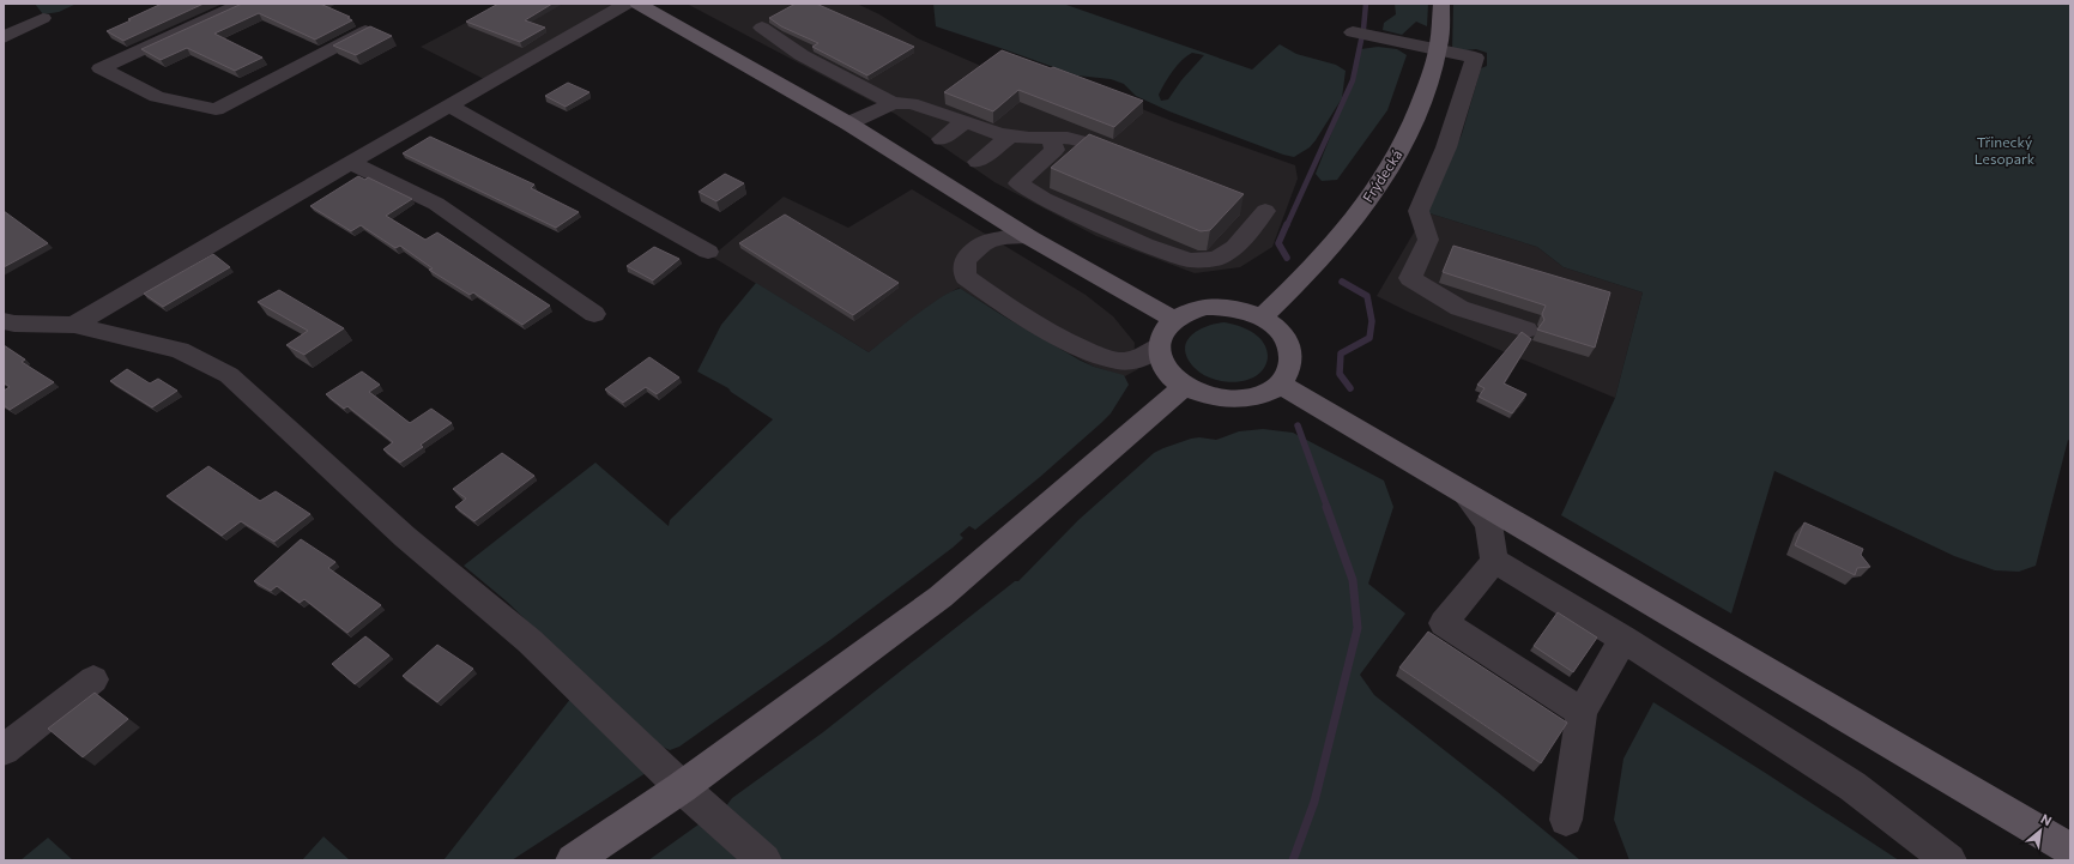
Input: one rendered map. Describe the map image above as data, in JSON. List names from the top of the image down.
{
  "streets": {
    "main road": ["Frýdecká"]
  },
  "parks": ["Třinecký Lesopark"],
  "north": "top right"
}
